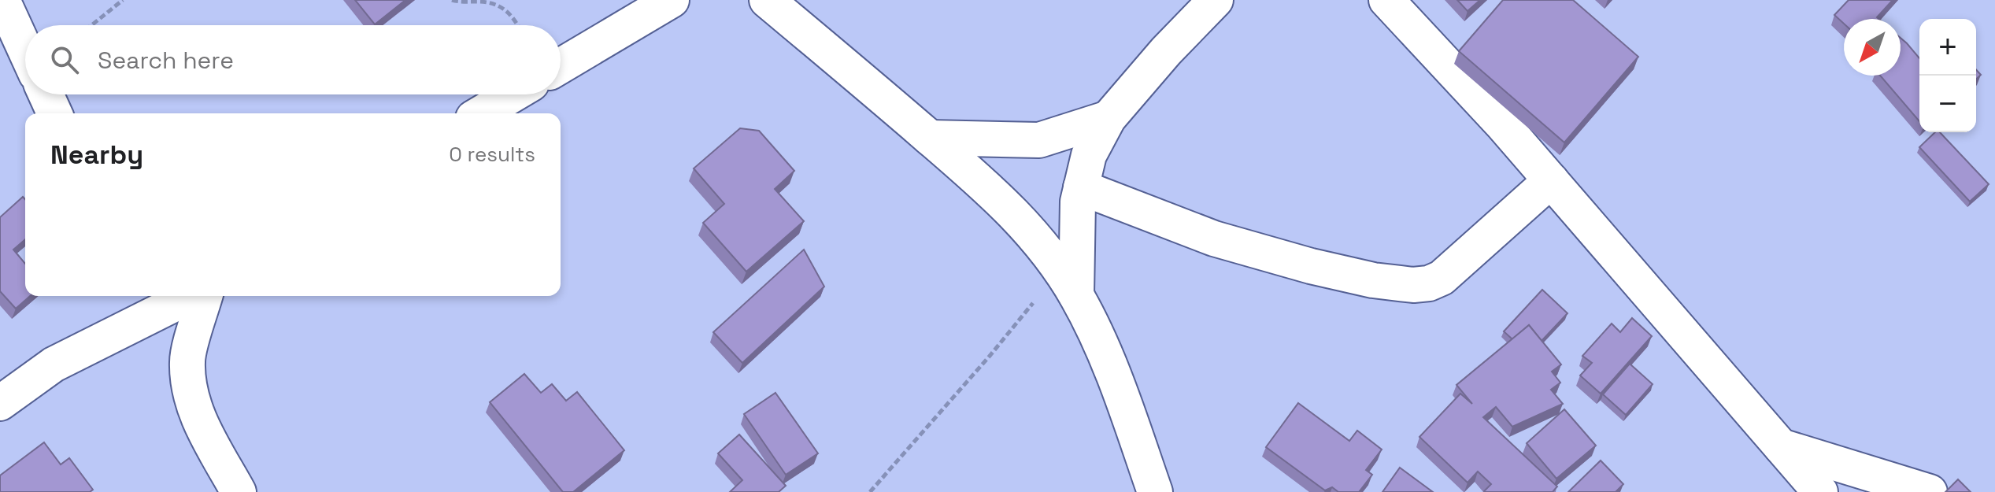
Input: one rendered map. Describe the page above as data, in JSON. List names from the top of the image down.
{
  "north": "bottom left",
  "page": {
    "map_buttons": ["+", "−"],
    "search": "Search here",
    "heading": ["Nearby", "0 results"]
  }
}
